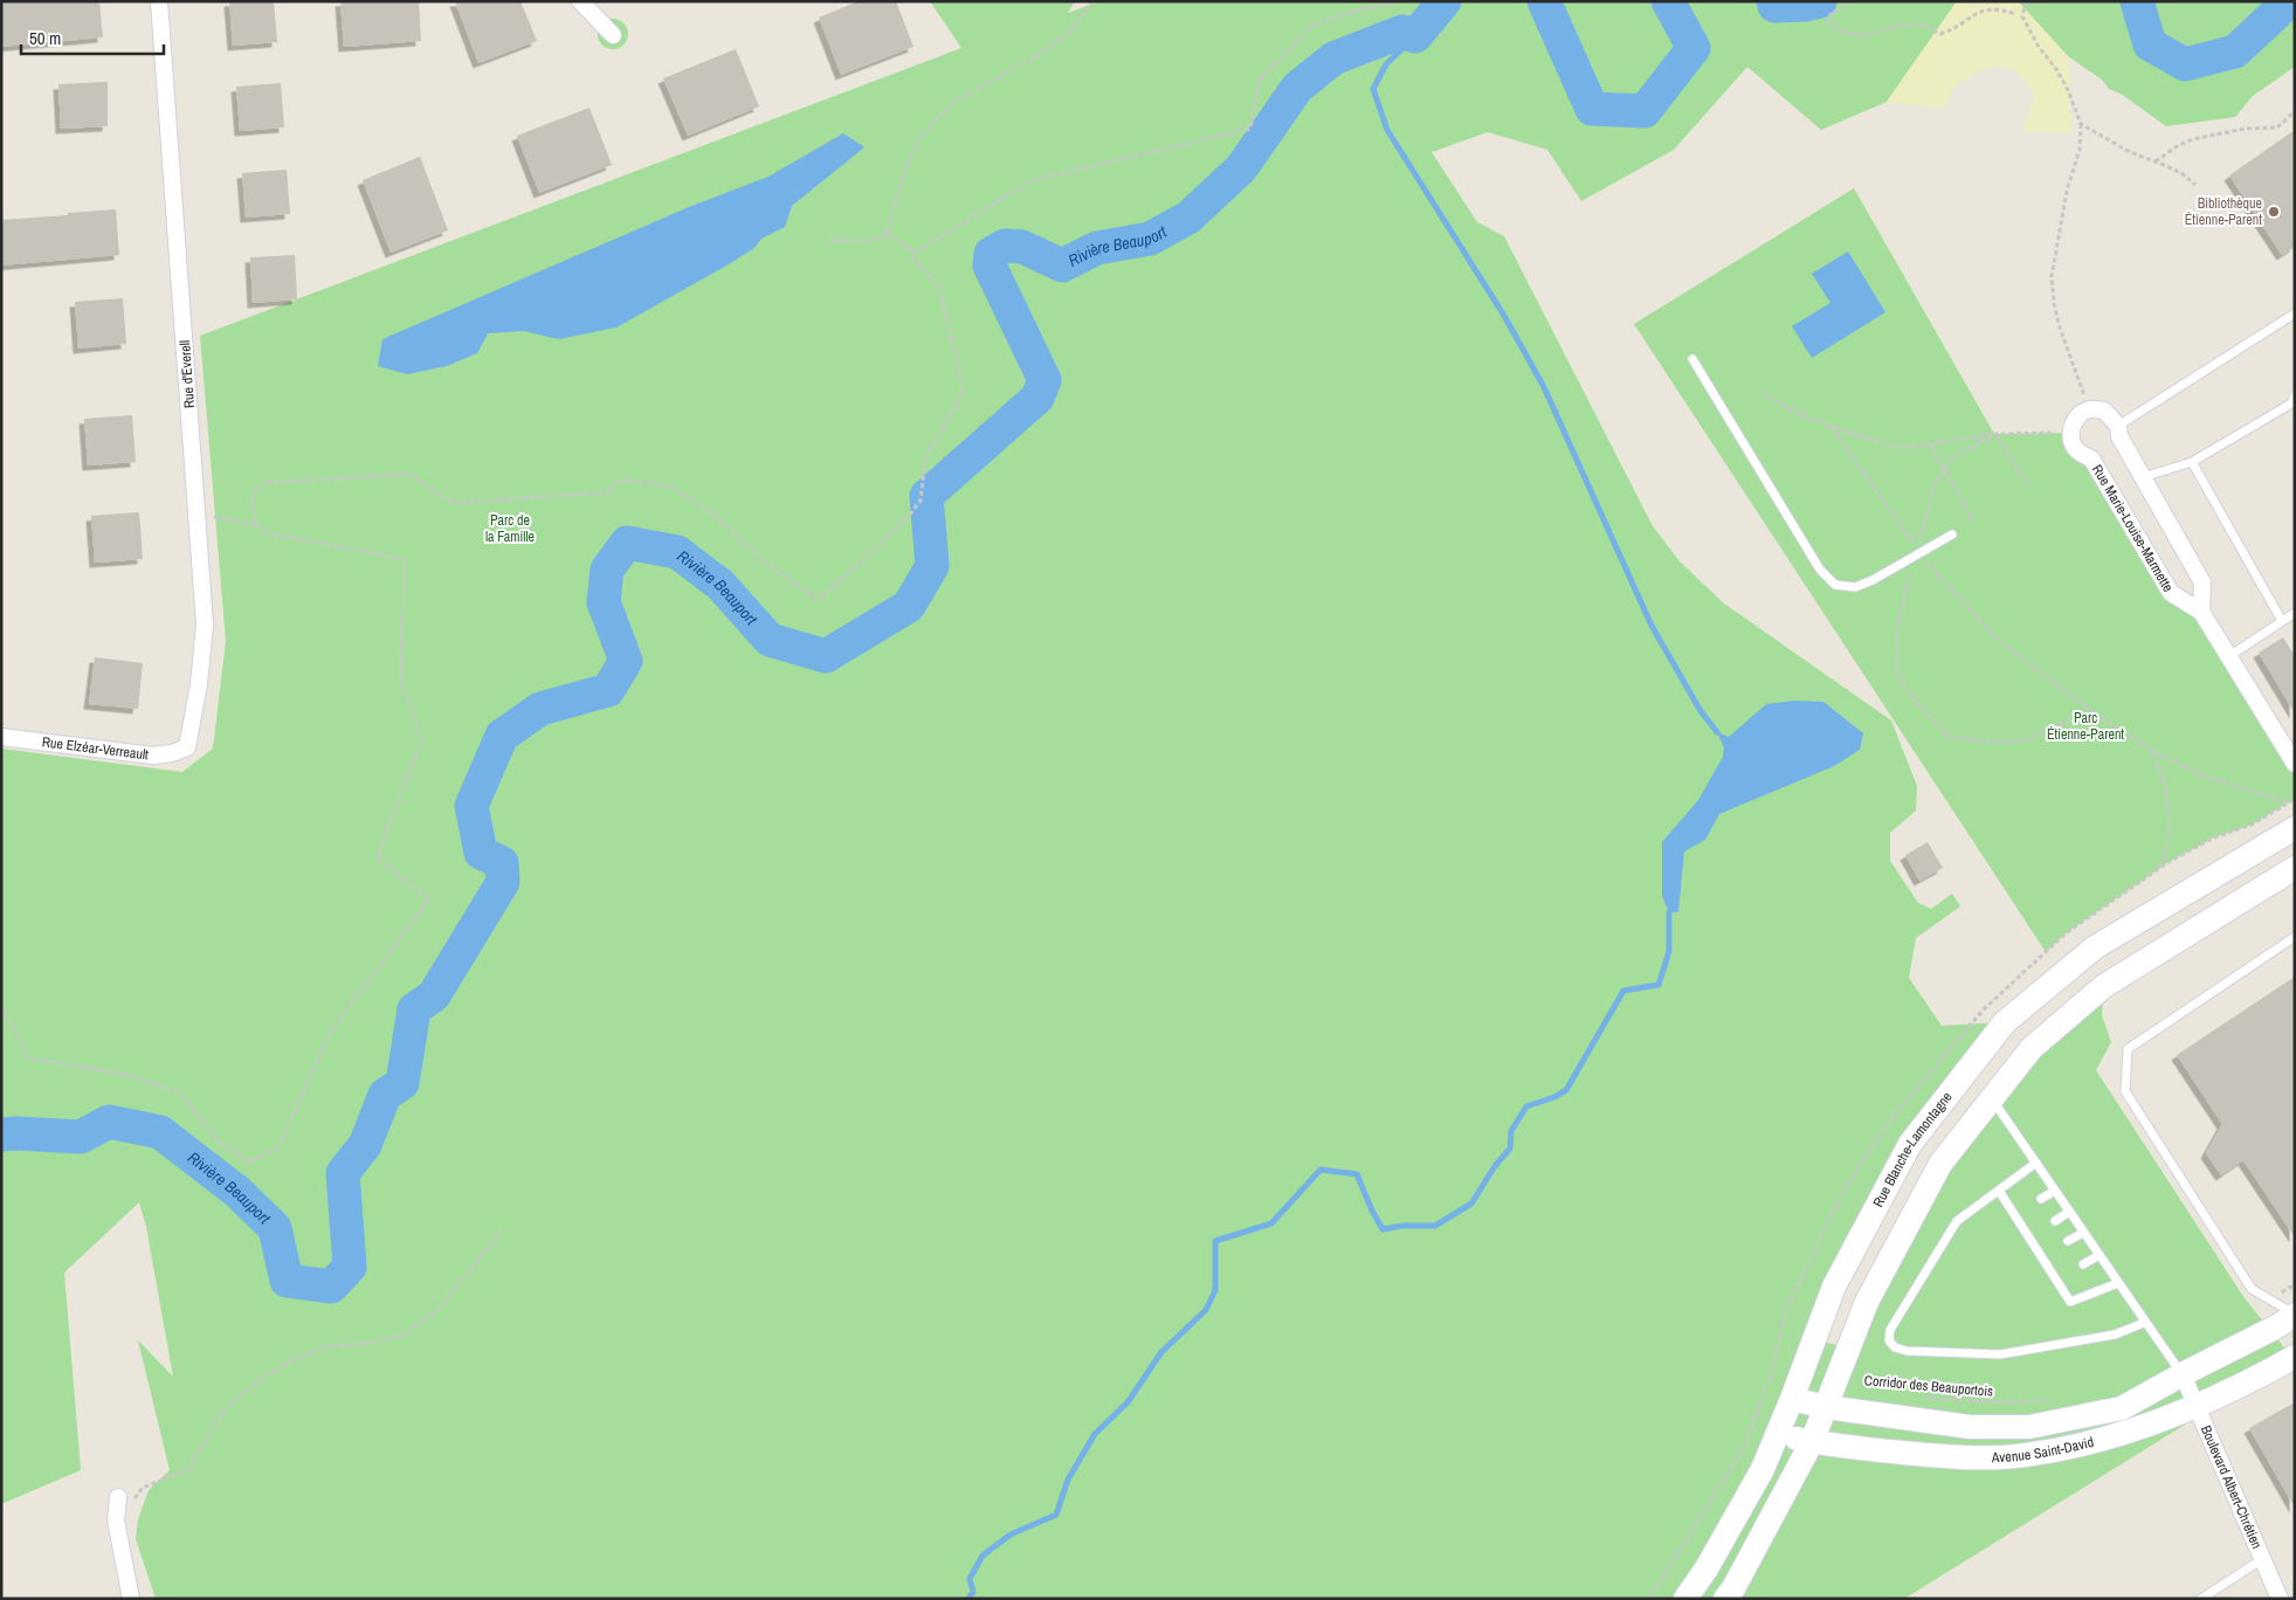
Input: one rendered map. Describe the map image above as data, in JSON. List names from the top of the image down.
{
  "streets": {
    "street": [
      "Rue d'Everell",
      "Rue Marie-Louise-Marmette",
      "Rue Elzéar-Verreault",
      "Rue Blanche-Lamontagne",
      "Avenue Saint-David",
      "Boulevard Albert-Chrétien"
    ],
    "path": ["Corridor des Beauportois"]
  },
  "crossings": [
    ["Rue d'Everell", "Rue Elzéar-Verreault"],
    ["Rue Blanche-Lamontagne", "Avenue Saint-David"],
    ["Avenue Saint-David", "Boulevard Albert-Chrétien"]
  ],
  "water": ["Rivière Beauport"],
  "parks": ["Parc de la Famille", "Parc Étienne-Parent"],
  "places": ["Bibliothèque Étienne-Parent"],
  "scale_bar": "50 m"
}
